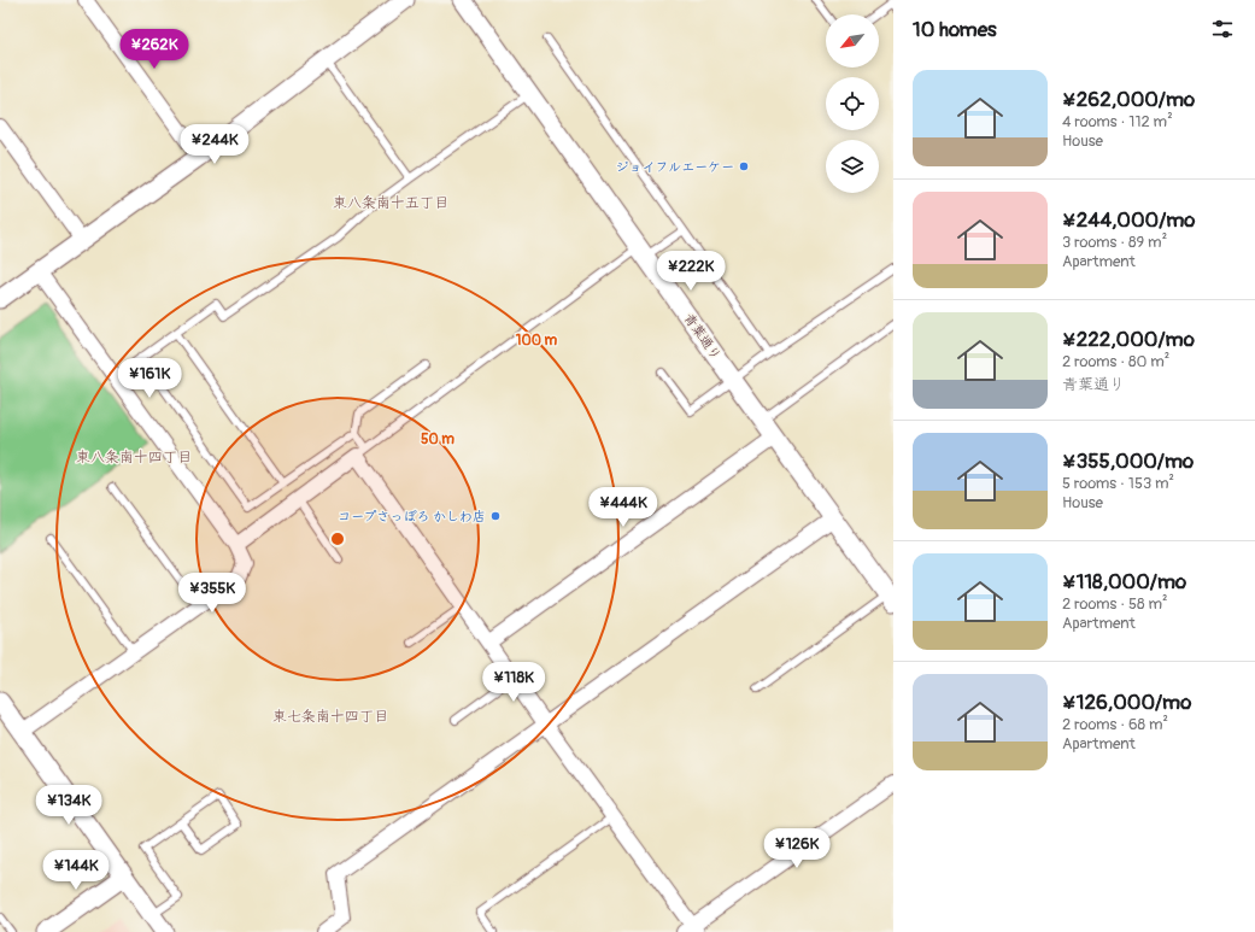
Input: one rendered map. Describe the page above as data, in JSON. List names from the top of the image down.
{
  "streets": {
    "street": ["青葉通り"]
  },
  "districts": ["東八条南十五丁目", "東八条南十四丁目", "東七条南十四丁目"],
  "places": ["ジョイフルエーケー", "コープさっぽろ かしわ店"],
  "north": "bottom left",
  "page": {
    "heading": "10 homes",
    "price": [
      "¥262K",
      "¥244K",
      "¥222K",
      "¥161K",
      "¥444K",
      "¥355K",
      "¥118K",
      "¥134K",
      "¥126K",
      "¥144K"
    ],
    "list": [
      {
        "name": "¥262,000/mo",
        "note": "4 rooms · 112 m² · House"
      },
      {
        "name": "¥244,000/mo",
        "note": "3 rooms · 89 m² · Apartment"
      },
      {
        "name": "¥222,000/mo",
        "note": "2 rooms · 80 m² · 青葉通り"
      },
      {
        "name": "¥355,000/mo",
        "note": "5 rooms · 153 m² · House"
      },
      {
        "name": "¥118,000/mo",
        "note": "2 rooms · 58 m² · Apartment"
      },
      {
        "name": "¥126,000/mo",
        "note": "2 rooms · 68 m² · Apartment"
      }
    ]
  },
  "rings": ["100 m", "50 m"]
}
